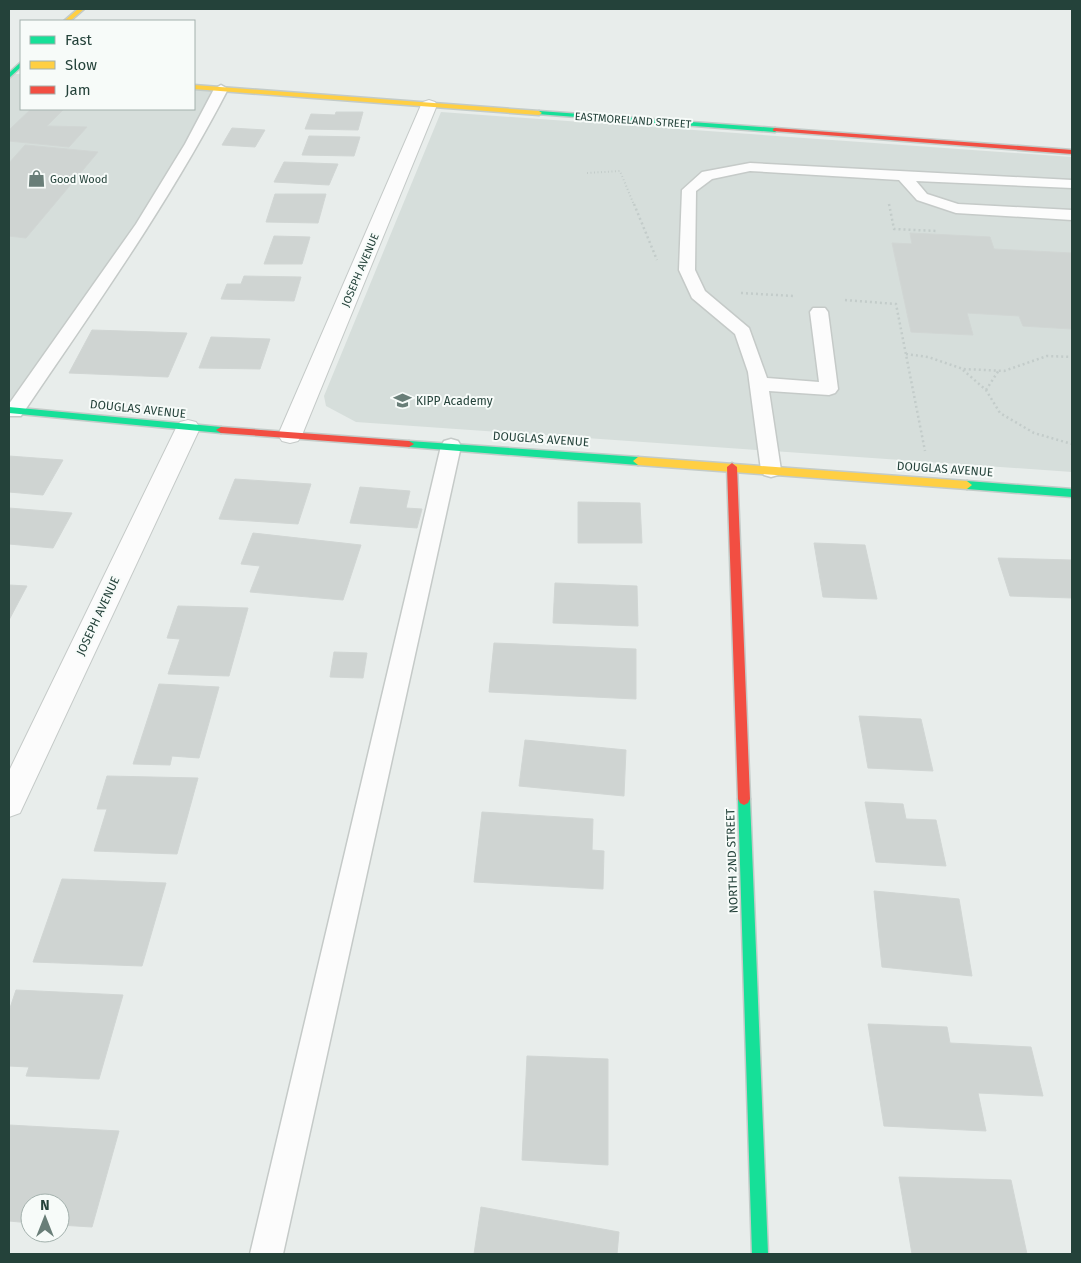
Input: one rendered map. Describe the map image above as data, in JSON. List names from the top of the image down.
{
  "streets": {
    "street": [
      "EASTMORELAND STREET",
      "JOSEPH AVENUE",
      "DOUGLAS AVENUE",
      "NORTH 2ND STREET"
    ]
  },
  "crossings": [
    ["EASTMORELAND STREET", "JOSEPH AVENUE"],
    ["JOSEPH AVENUE", "DOUGLAS AVENUE"],
    ["DOUGLAS AVENUE", "NORTH 2ND STREET"]
  ],
  "places": {
    "shop": ["Good Wood"],
    "school or university": ["KIPP Academy"]
  },
  "legend": ["Fast", "Slow", "Jam"],
  "north": "top"
}
